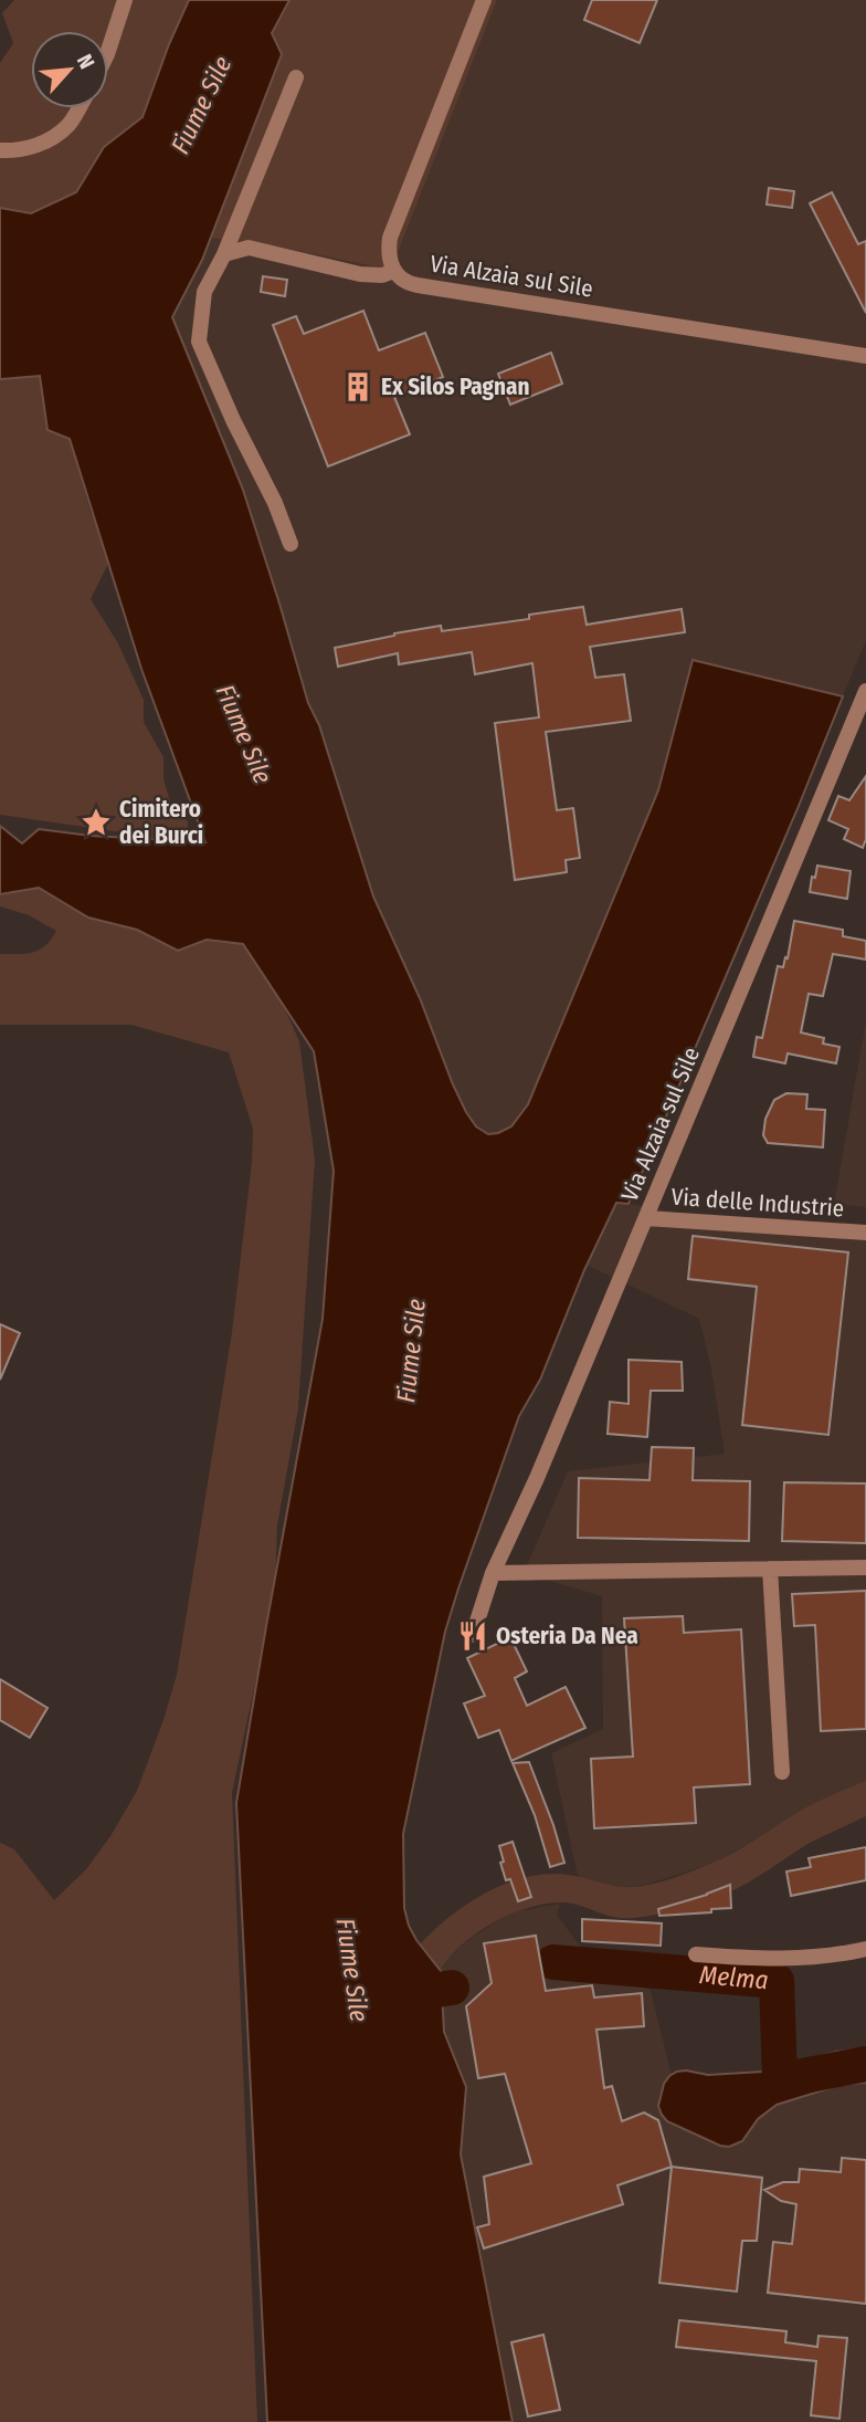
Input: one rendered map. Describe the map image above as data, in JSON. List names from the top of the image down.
{
  "streets": {
    "street": ["Via Alzaia sul Sile", "Via delle Industrie"]
  },
  "crossings": [
    ["Via Alzaia sul Sile", "Via delle Industrie"]
  ],
  "water": ["Fiume Sile", "Melma"],
  "places": {
    "building": ["Ex Silos Pagnan"],
    "place": ["Cimitero dei Burci"],
    "restaurant": ["Osteria Da Nea"]
  },
  "north": "top right"
}
